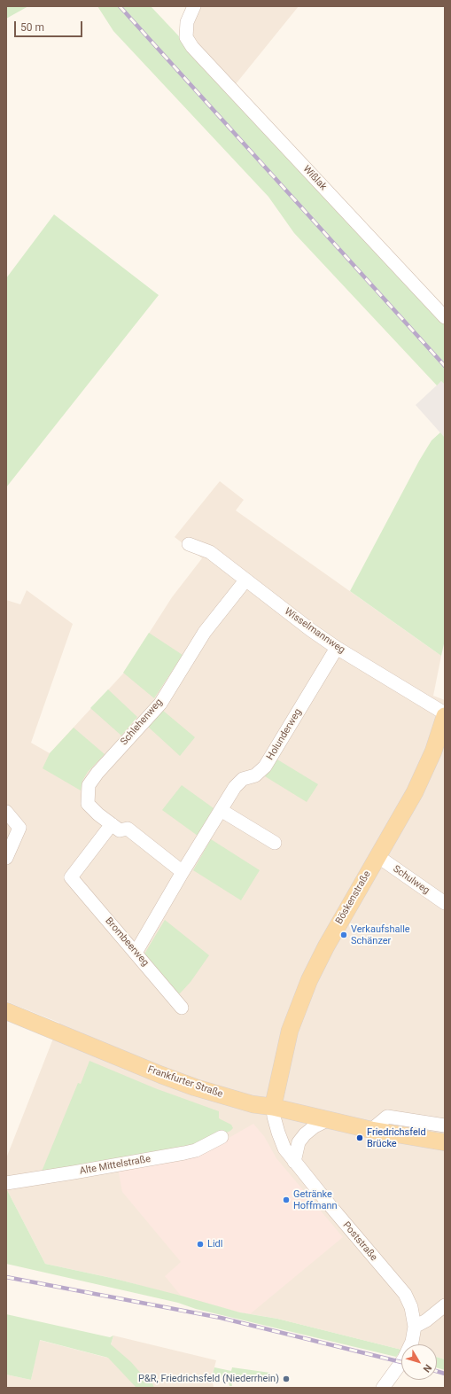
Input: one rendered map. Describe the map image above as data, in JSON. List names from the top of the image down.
{
  "streets": {
    "main road": ["Böskenstraße", "Frankfurter Straße"],
    "street": [
      "Wißlak",
      "Wisselmannweg",
      "Schlehenweg",
      "Holunderweg",
      "Schulweg",
      "Brombeerweg",
      "Alte Mittelstraße",
      "Poststraße"
    ]
  },
  "crossings": [
    ["Wisselmannweg", "Schlehenweg"],
    ["Wisselmannweg", "Holunderweg"],
    ["Wisselmannweg", "Böskenstraße"],
    ["Schlehenweg", "Holunderweg"],
    ["Schlehenweg", "Brombeerweg"],
    ["Holunderweg", "Brombeerweg"],
    ["Schulweg", "Böskenstraße"],
    ["Böskenstraße", "Frankfurter Straße"],
    ["Böskenstraße", "Poststraße"],
    ["Frankfurter Straße", "Poststraße"]
  ],
  "places": [
    "Verkaufshalle Schänzer",
    "Friedrichsfeld Brücke",
    "Getränke Hoffmann",
    "Lidl",
    "P&R, Friedrichsfeld (Niederrhein)"
  ],
  "scale_bar": "50 m",
  "north": "bottom right"
}
